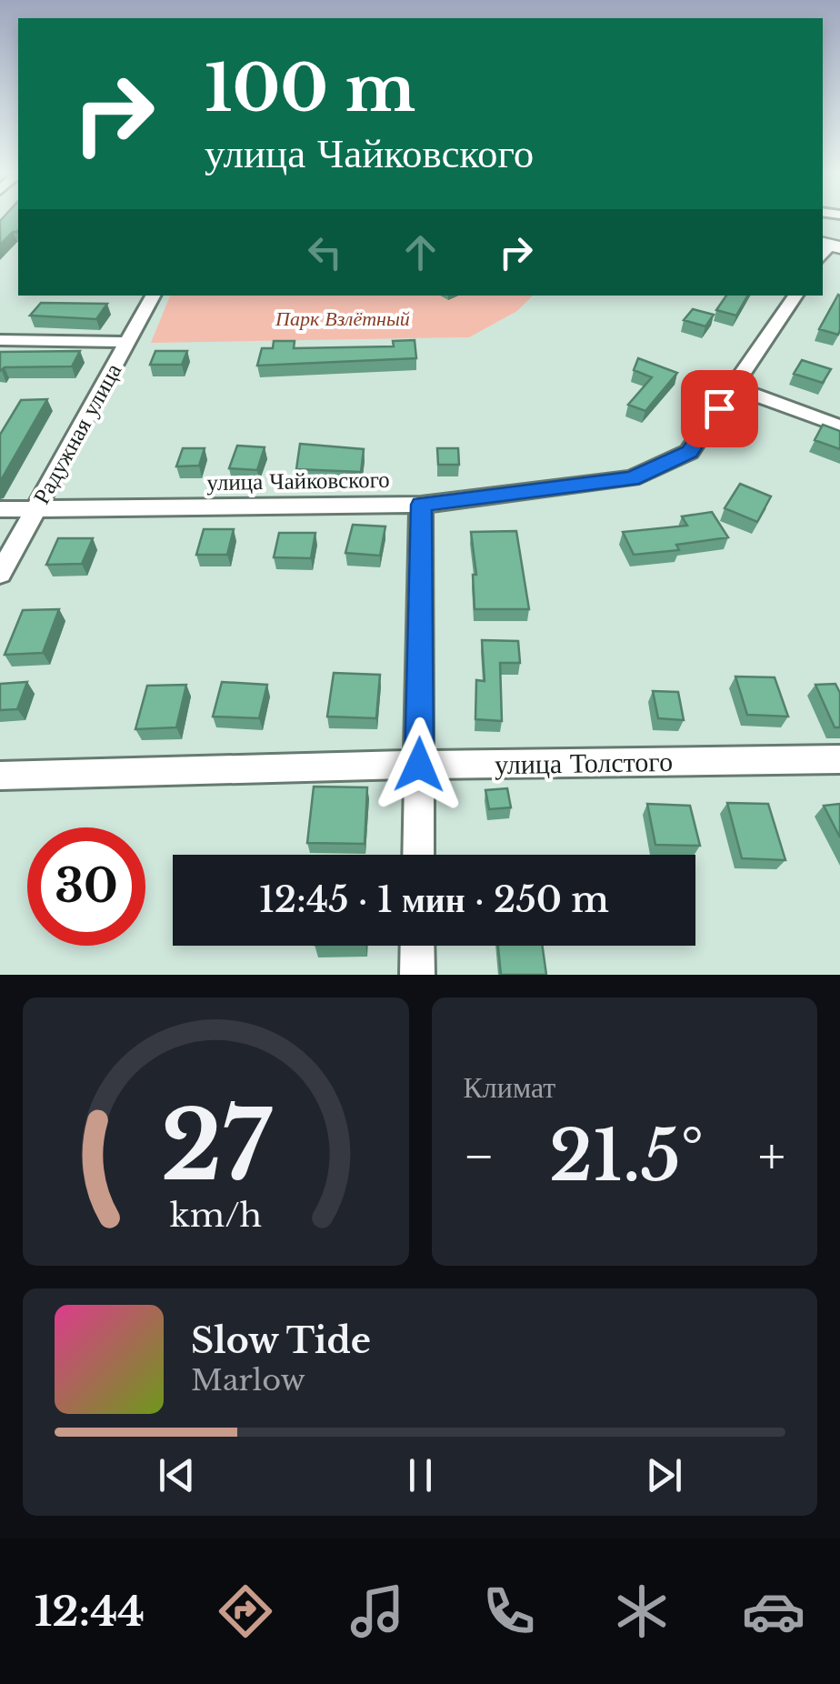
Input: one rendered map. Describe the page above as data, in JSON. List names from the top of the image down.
{
  "streets": {
    "street": ["Радужная улица", "улица Чайковского", "улица Толстого"]
  },
  "crossings": [
    ["Радужная улица", "улица Чайковского"]
  ],
  "parks": ["Парк Взлётный"],
  "page": {
    "turn": ["100 m", "улица Чайковского"],
    "limit": "30",
    "trip": "12:45 · 1 мин · 250 m",
    "tile": "Климат",
    "heat": ["−", "21.5°", "+"],
    "song": ["Slow Tide", "Marlow"],
    "tabs": "12:44",
    "gauge": ["27", "km/h"]
  }
}
